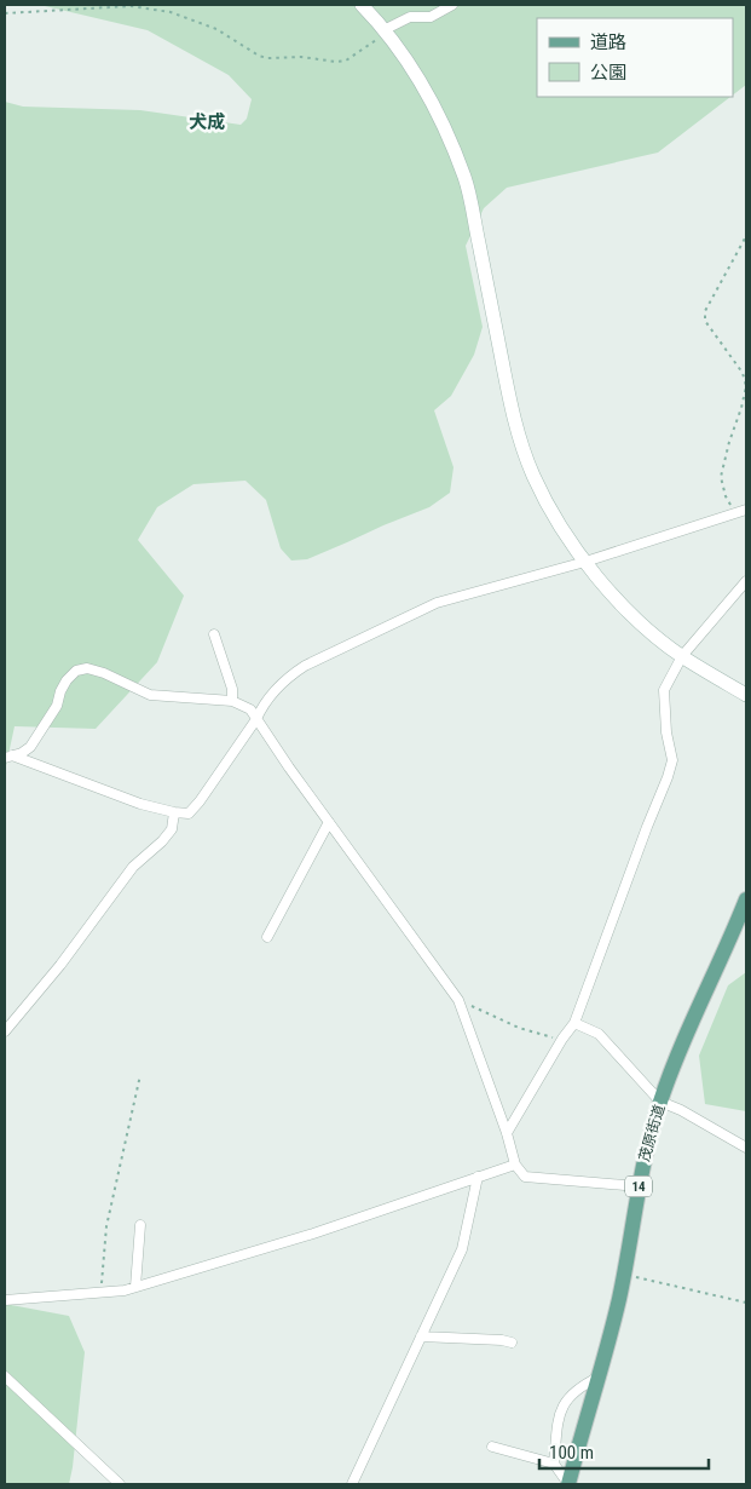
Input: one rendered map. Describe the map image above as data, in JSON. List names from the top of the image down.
{
  "streets": {
    "main road": ["茂原街道", "14"]
  },
  "districts": ["犬成"],
  "legend": ["道路", "公園"],
  "scale_bar": "100 m"
}
